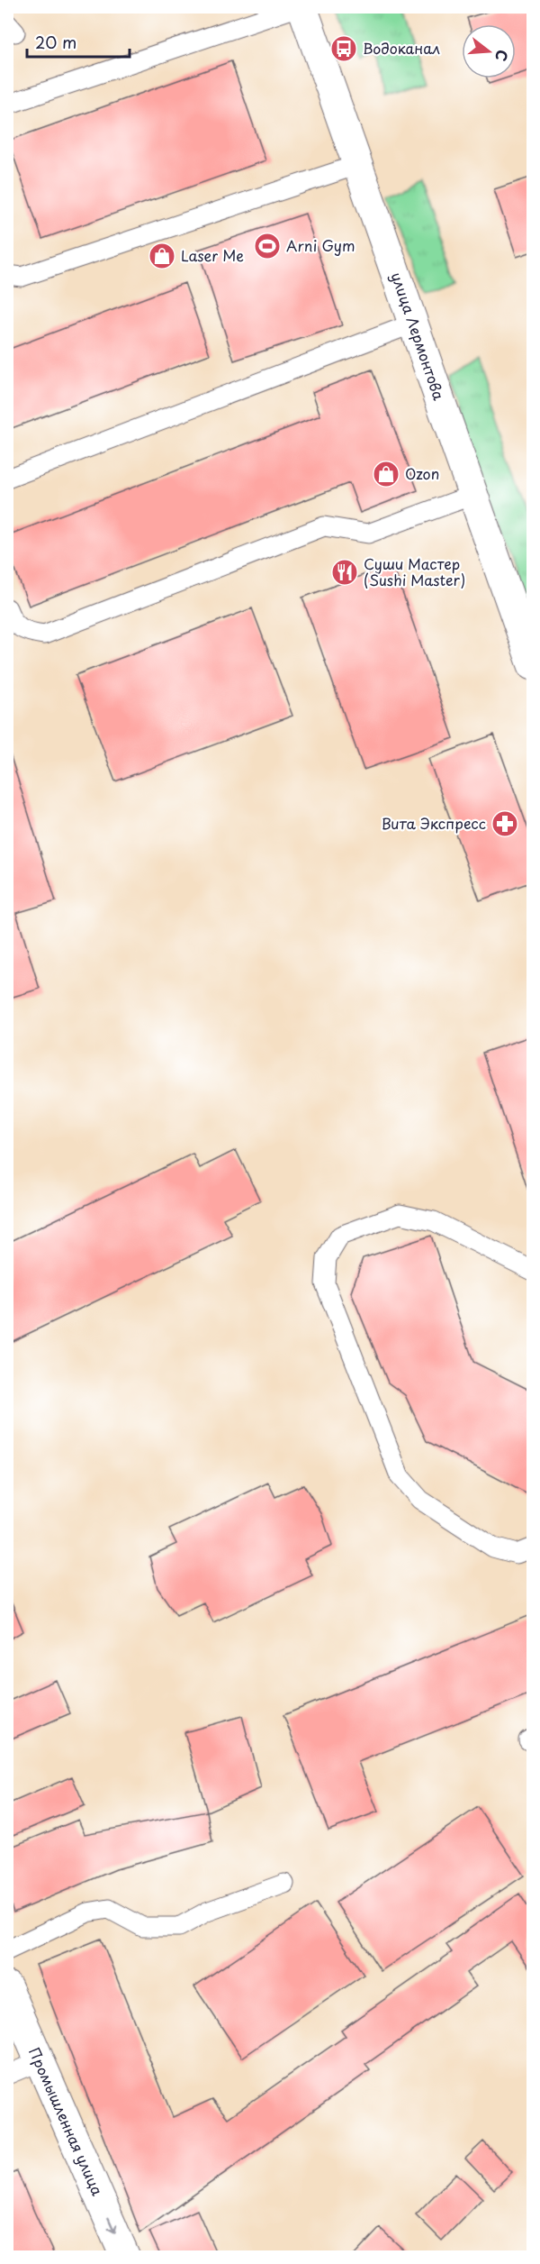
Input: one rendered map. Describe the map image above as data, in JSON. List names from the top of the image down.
{
  "streets": {
    "street": ["улица Лермонтова", "Промышленная улица"]
  },
  "one_way": ["Промышленная улица"],
  "places": {
    "bus stop": ["Водоканал"],
    "sports": ["Arni Gym"],
    "shop": ["Laser Me", "Ozon"],
    "restaurant": ["Суши Мастер (Sushi Master)"],
    "pharmacy": ["Вита Экспресс"]
  },
  "scale_bar": "20 m",
  "north": "right"
}
